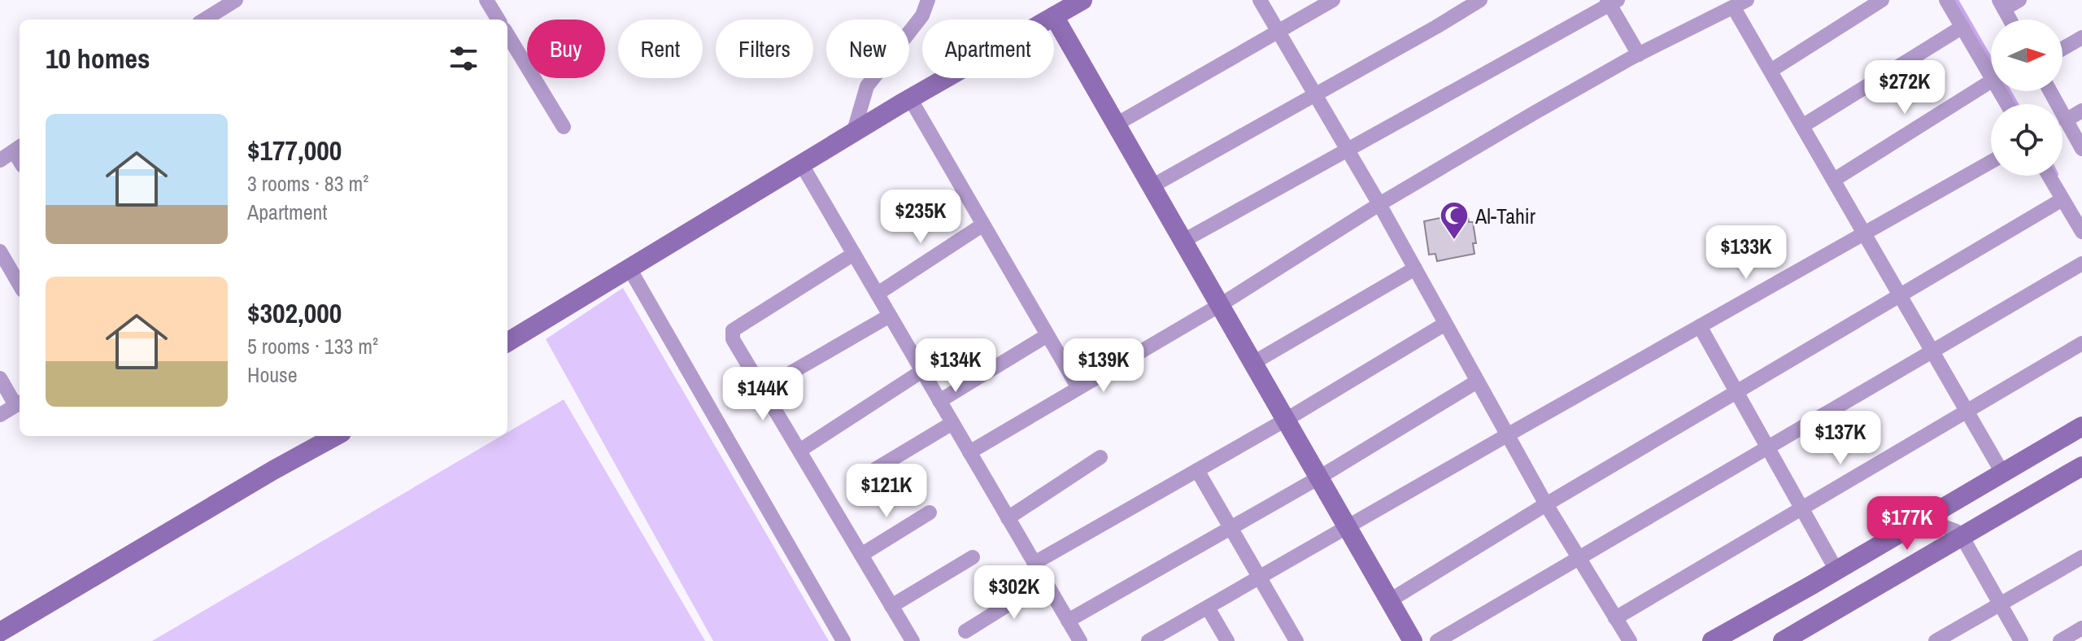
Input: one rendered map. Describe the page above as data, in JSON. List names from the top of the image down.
{
  "places": {
    "mosque": ["Al-Tahir"]
  },
  "north": "right",
  "page": {
    "chip": [
      "Buy",
      "Rent",
      "Filters",
      "New",
      "Apartment"
    ],
    "heading": "10 homes",
    "price": [
      "$272K",
      "$235K",
      "$133K",
      "$134K",
      "$139K",
      "$144K",
      "$137K",
      "$121K",
      "$177K",
      "$302K"
    ],
    "list": [
      {
        "name": "$177,000",
        "note": "3 rooms · 83 m² · Apartment"
      },
      {
        "name": "$302,000",
        "note": "5 rooms · 133 m² · House"
      }
    ]
  }
}
